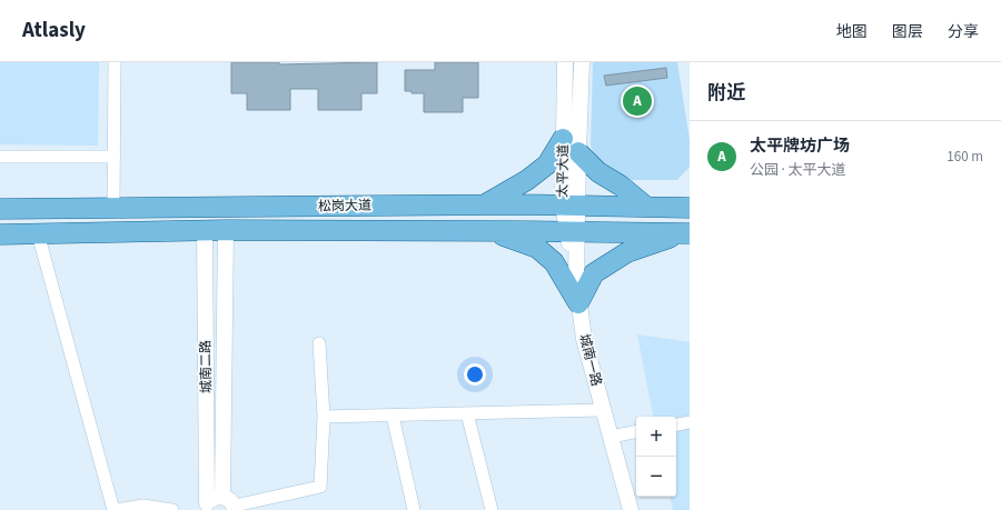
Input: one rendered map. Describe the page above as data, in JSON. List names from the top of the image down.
{
  "streets": {
    "main road": ["松岗大道"],
    "street": ["太平大道", "城南一路", "城南二路"]
  },
  "crossings": [
    ["松岗大道", "城南一路"],
    ["松岗大道", "城南二路"]
  ],
  "page": {
    "header": "Atlasly",
    "nav": ["地图", "图层", "分享"],
    "heading": "附近",
    "pins": "A",
    "list": [
      {
        "mark": "A",
        "name": "太平牌坊广场",
        "note": "公园 · 太平大道",
        "value": "160 m"
      }
    ],
    "map_buttons": ["+", "−"]
  }
}
